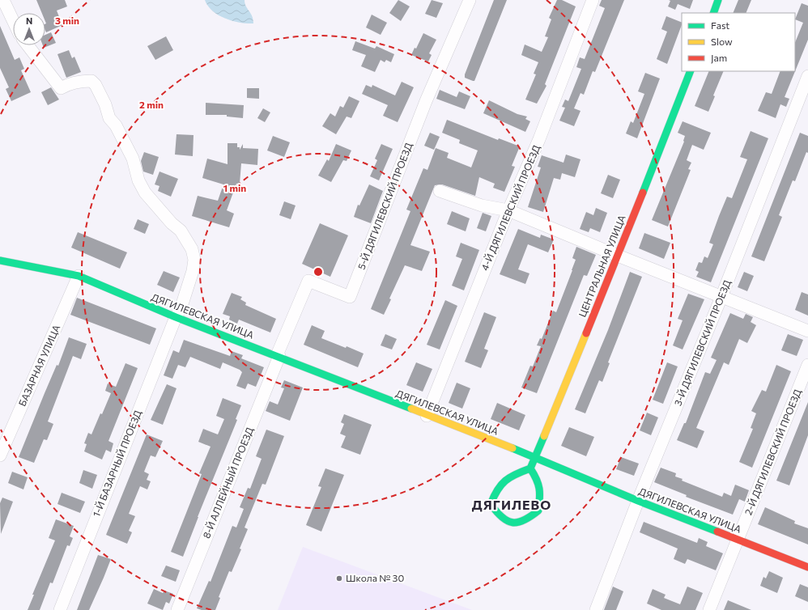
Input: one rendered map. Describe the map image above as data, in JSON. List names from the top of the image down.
{
  "streets": {
    "street": [
      "5-Й ДЯГИЛЕВСКИЙ ПРОЕЗД",
      "4-Й ДЯГИЛЕВСКИЙ ПРОЕЗД",
      "ЦЕНТРАЛЬНАЯ УЛИЦА",
      "ДЯГИЛЕВСКАЯ УЛИЦА",
      "3-Й ДЯГИЛЕВСКИЙ ПРОЕЗД",
      "БАЗАРНАЯ УЛИЦА",
      "2-Й ДЯГИЛЕВСКИЙ ПРОЕЗД",
      "1-Й БАЗАРНЫЙ ПРОЕЗД",
      "8-Й АЛЛЕЙНЫЙ ПРОЕЗД"
    ]
  },
  "crossings": [
    ["5-Й ДЯГИЛЕВСКИЙ ПРОЕЗД", "ДЯГИЛЕВСКАЯ УЛИЦА"],
    ["5-Й ДЯГИЛЕВСКИЙ ПРОЕЗД", "8-Й АЛЛЕЙНЫЙ ПРОЕЗД"],
    ["4-Й ДЯГИЛЕВСКИЙ ПРОЕЗД", "ДЯГИЛЕВСКАЯ УЛИЦА"],
    ["ЦЕНТРАЛЬНАЯ УЛИЦА", "ДЯГИЛЕВСКАЯ УЛИЦА"],
    ["ДЯГИЛЕВСКАЯ УЛИЦА", "3-Й ДЯГИЛЕВСКИЙ ПРОЕЗД"],
    ["ДЯГИЛЕВСКАЯ УЛИЦА", "БАЗАРНАЯ УЛИЦА"],
    ["ДЯГИЛЕВСКАЯ УЛИЦА", "2-Й ДЯГИЛЕВСКИЙ ПРОЕЗД"],
    ["ДЯГИЛЕВСКАЯ УЛИЦА", "1-Й БАЗАРНЫЙ ПРОЕЗД"],
    ["ДЯГИЛЕВСКАЯ УЛИЦА", "8-Й АЛЛЕЙНЫЙ ПРОЕЗД"]
  ],
  "districts": ["ДЯГИЛЕВО"],
  "places": ["Школа № 30"],
  "legend": ["Fast", "Slow", "Jam"],
  "north": "top",
  "rings": ["3 min", "2 min", "1 min"]
}
